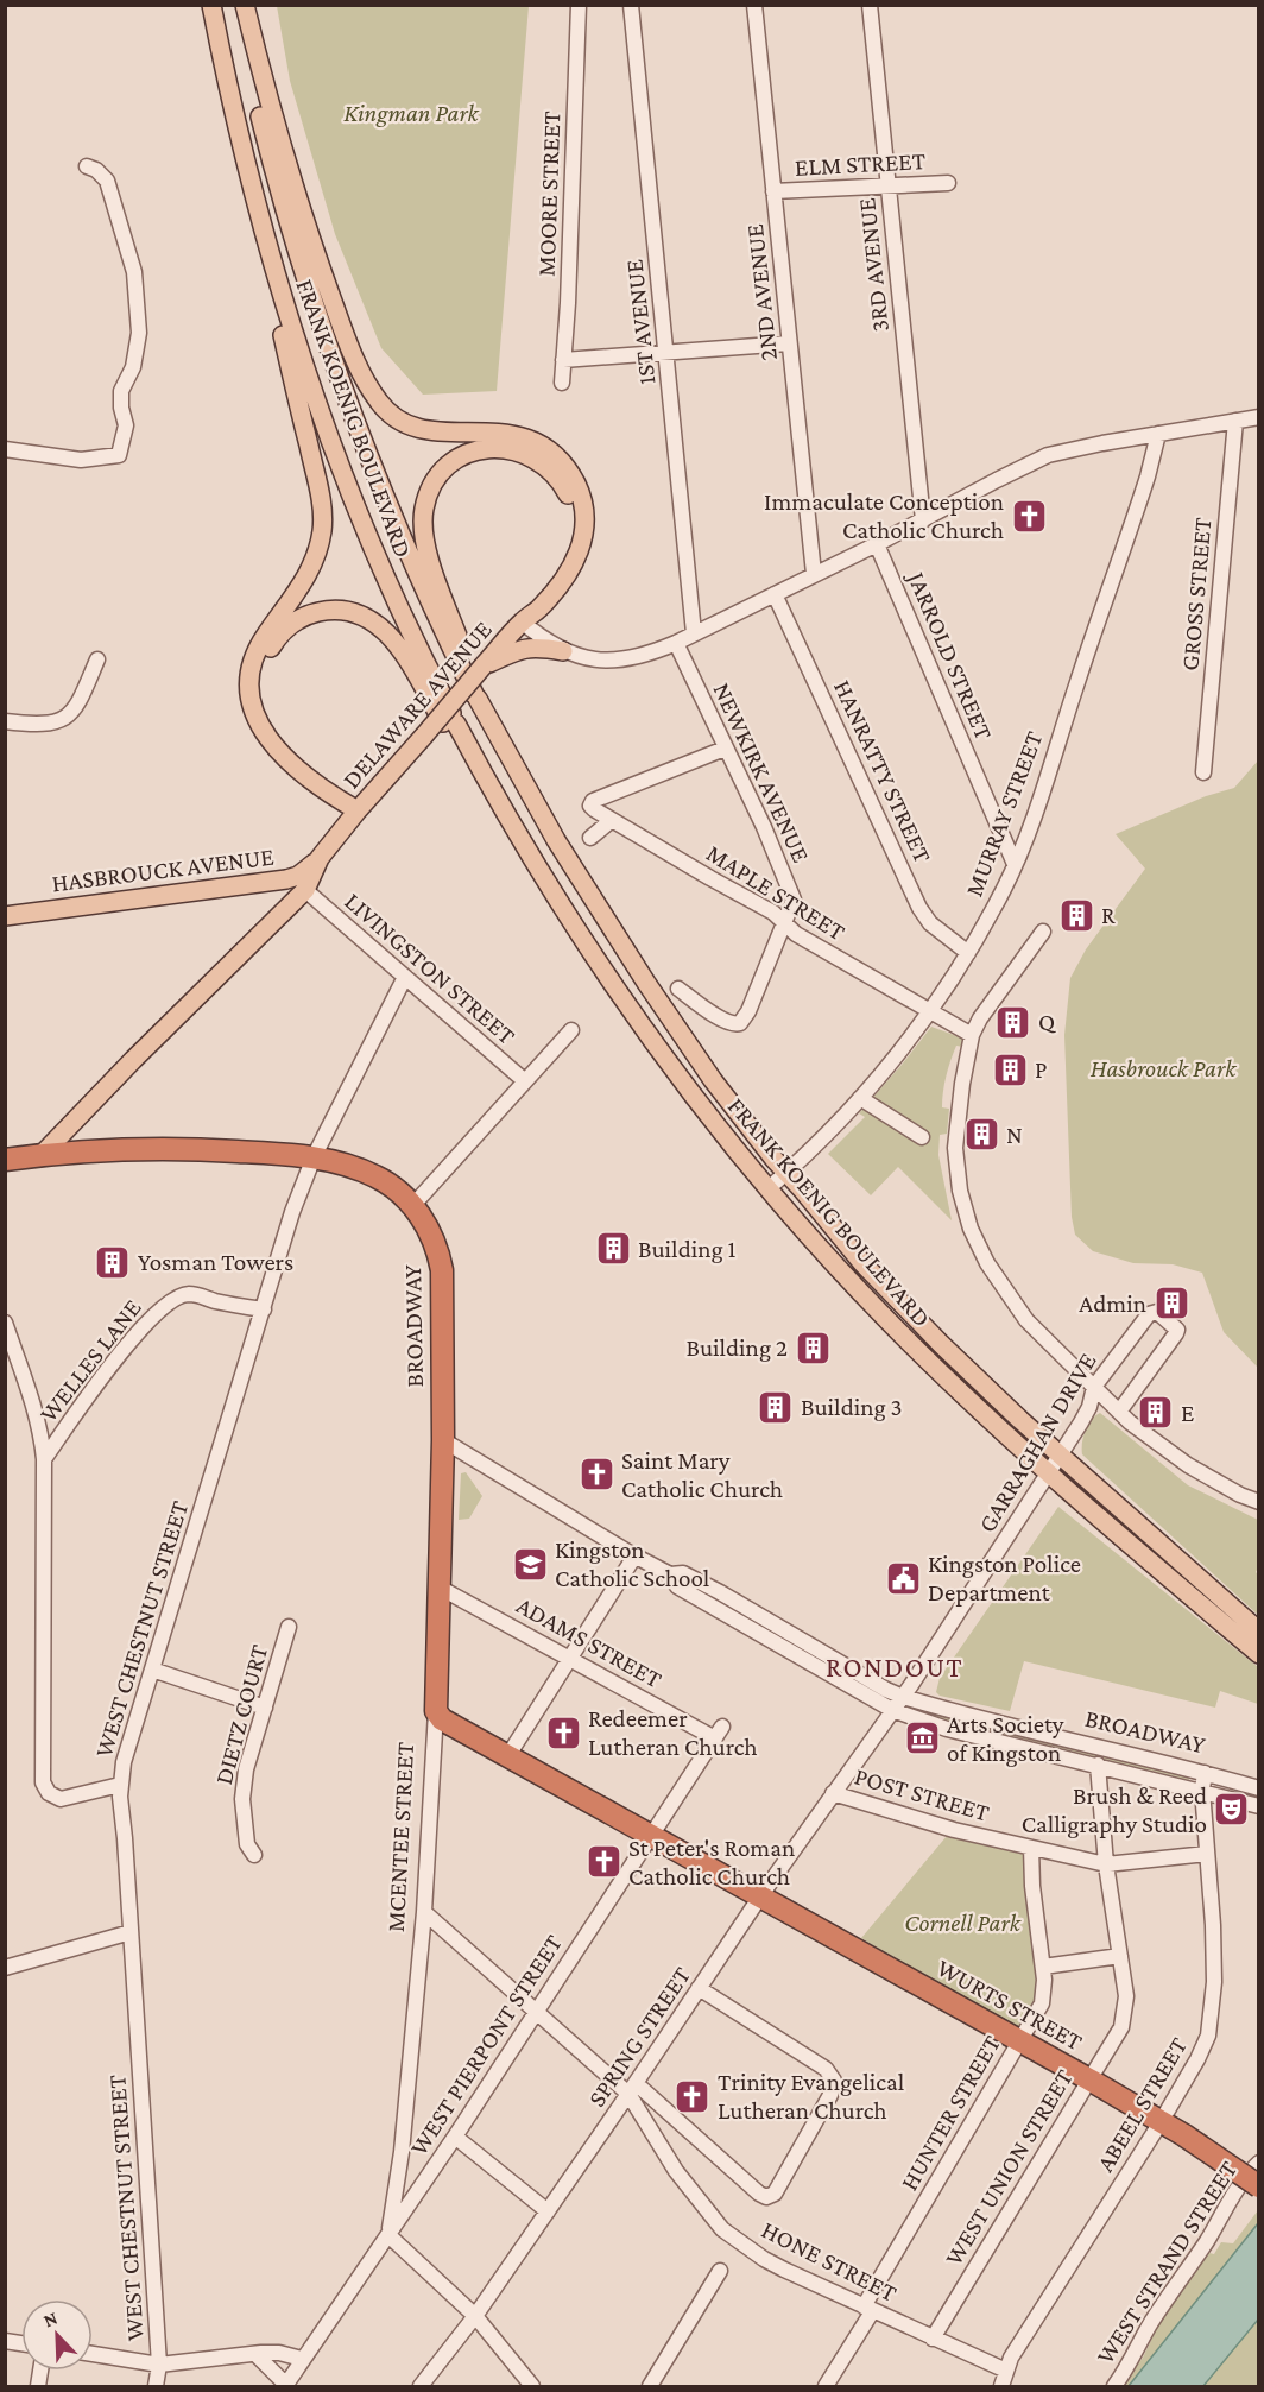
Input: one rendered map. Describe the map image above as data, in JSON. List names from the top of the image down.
{
  "streets": {
    "highway": ["BROADWAY", "MCENTEE STREET", "WURTS STREET"],
    "main road": ["FRANK KOENIG BOULEVARD", "DELAWARE AVENUE", "HASBROUCK AVENUE"],
    "street": [
      "ELM STREET",
      "MOORE STREET",
      "3RD AVENUE",
      "2ND AVENUE",
      "1ST AVENUE",
      "GROSS STREET",
      "JARROLD STREET",
      "HANRATTY STREET",
      "NEWKIRK AVENUE",
      "MURRAY STREET",
      "MAPLE STREET",
      "LIVINGSTON STREET",
      "WELLES LANE",
      "GARRAGHAN DRIVE",
      "WEST CHESTNUT STREET",
      "ADAMS STREET",
      "DIETZ COURT",
      "POST STREET",
      "SPRING STREET",
      "WEST PIERPONT STREET",
      "ABEEL STREET",
      "HUNTER STREET",
      "WEST UNION STREET",
      "HONE STREET",
      "WEST STRAND STREET"
    ]
  },
  "crossings": [
    ["ELM STREET", "3RD AVENUE"],
    ["ELM STREET", "2ND AVENUE"],
    ["3RD AVENUE", "DELAWARE AVENUE"],
    ["2ND AVENUE", "DELAWARE AVENUE"],
    ["1ST AVENUE", "DELAWARE AVENUE"],
    ["FRANK KOENIG BOULEVARD", "MURRAY STREET"],
    ["FRANK KOENIG BOULEVARD", "GARRAGHAN DRIVE"],
    ["GROSS STREET", "DELAWARE AVENUE"],
    ["JARROLD STREET", "DELAWARE AVENUE"],
    ["JARROLD STREET", "MURRAY STREET"],
    ["DELAWARE AVENUE", "HANRATTY STREET"],
    ["DELAWARE AVENUE", "NEWKIRK AVENUE"],
    ["DELAWARE AVENUE", "MURRAY STREET"],
    ["DELAWARE AVENUE", "HASBROUCK AVENUE"],
    ["DELAWARE AVENUE", "LIVINGSTON STREET"],
    ["DELAWARE AVENUE", "BROADWAY"],
    ["HANRATTY STREET", "MURRAY STREET"],
    ["NEWKIRK AVENUE", "MAPLE STREET"],
    ["MURRAY STREET", "MAPLE STREET"],
    ["LIVINGSTON STREET", "WEST CHESTNUT STREET"],
    ["BROADWAY", "GARRAGHAN DRIVE"],
    ["BROADWAY", "WEST CHESTNUT STREET"],
    ["BROADWAY", "MCENTEE STREET"],
    ["BROADWAY", "SPRING STREET"],
    ["BROADWAY", "ABEEL STREET"],
    ["BROADWAY", "WEST UNION STREET"],
    ["WELLES LANE", "WEST CHESTNUT STREET"],
    ["GARRAGHAN DRIVE", "SPRING STREET"],
    ["ADAMS STREET", "MCENTEE STREET"],
    ["ADAMS STREET", "WEST PIERPONT STREET"],
    ["POST STREET", "SPRING STREET"],
    ["POST STREET", "ABEEL STREET"],
    ["POST STREET", "HUNTER STREET"],
    ["POST STREET", "WEST UNION STREET"],
    ["MCENTEE STREET", "WURTS STREET"],
    ["MCENTEE STREET", "WEST PIERPONT STREET"],
    ["MCENTEE STREET", "HONE STREET"],
    ["WURTS STREET", "SPRING STREET"],
    ["WURTS STREET", "WEST PIERPONT STREET"],
    ["WURTS STREET", "ABEEL STREET"],
    ["WURTS STREET", "HUNTER STREET"],
    ["WURTS STREET", "WEST UNION STREET"],
    ["SPRING STREET", "HONE STREET"],
    ["WEST PIERPONT STREET", "HONE STREET"],
    ["ABEEL STREET", "HONE STREET"],
    ["HUNTER STREET", "HONE STREET"],
    ["WEST UNION STREET", "HONE STREET"]
  ],
  "districts": ["RONDOUT"],
  "parks": ["Kingman Park", "Hasbrouck Park", "Cornell Park"],
  "places": {
    "church": [
      "Immaculate Conception Catholic Church",
      "Saint Mary Catholic Church",
      "Redeemer Lutheran Church",
      "St Peter's Roman Catholic Church",
      "Trinity Evangelical Lutheran Church"
    ],
    "building": [
      "R",
      "Q",
      "P",
      "N",
      "Building 1",
      "Yosman Towers",
      "Admin",
      "Building 2",
      "Building 3",
      "E"
    ],
    "school or university": ["Kingston Catholic School"],
    "public building": ["Kingston Police Department"],
    "museum": ["Arts Society of Kingston"],
    "theatre": ["Brush & Reed Calligraphy Studio"]
  },
  "north": "top left"
}
